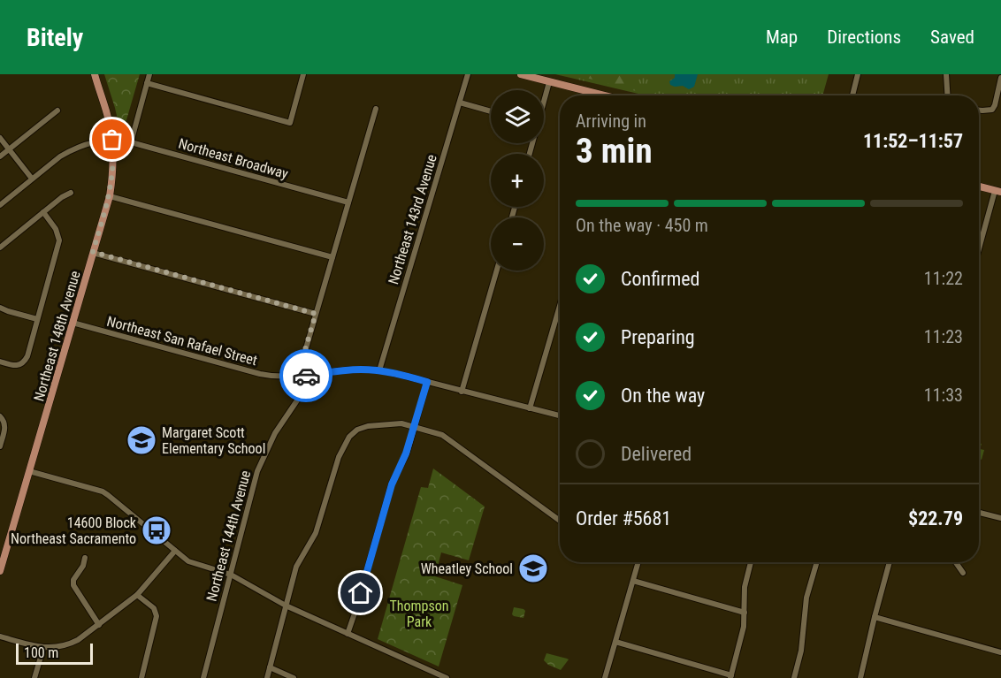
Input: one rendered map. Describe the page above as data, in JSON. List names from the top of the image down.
{
  "streets": {
    "main road": ["Northeast 148th Avenue"],
    "street": [
      "Northeast Broadway",
      "Northeast 143rd Avenue",
      "Northeast San Rafael Street",
      "Northeast 144th Avenue"
    ]
  },
  "crossings": [
    ["Northeast Broadway", "Northeast 148th Avenue"],
    ["Northeast Broadway", "Northeast 144th Avenue"],
    ["Northeast 143rd Avenue", "Northeast San Rafael Street"],
    ["Northeast 148th Avenue", "Northeast San Rafael Street"],
    ["Northeast San Rafael Street", "Northeast 144th Avenue"]
  ],
  "parks": ["Thompson Park"],
  "places": {
    "school or university": ["Margaret Scott Elementary School", "Wheatley School"],
    "bus stop": ["14600 Block Northeast Sacramento"]
  },
  "scale_bar": "100 m",
  "page": {
    "header": "Bitely",
    "nav": ["Map", "Directions", "Saved"],
    "map_buttons": ["+", "−"],
    "heading": ["3 min", "Arriving in", "11:52–11:57"],
    "panel": ["Order #5681", "$22.79"],
    "bar": "On the way · 450 m",
    "list": [
      ["Confirmed", "11:22"],
      ["Preparing", "11:23"],
      ["On the way", "11:33"],
      "Delivered"
    ],
    "scale": "100 m"
  }
}
